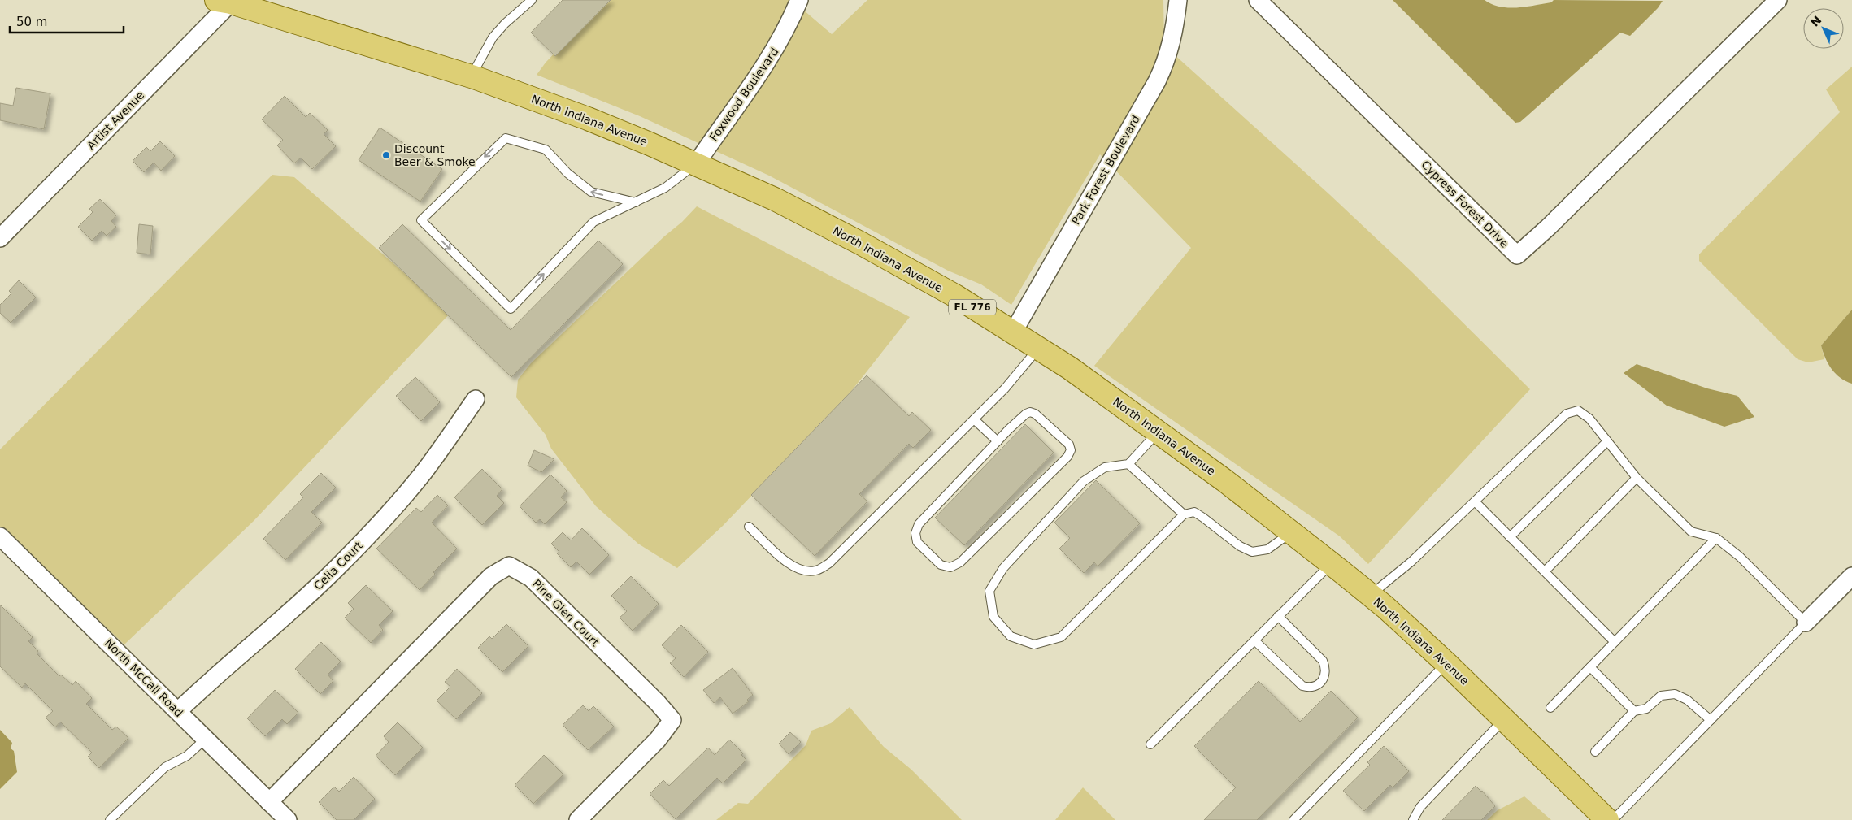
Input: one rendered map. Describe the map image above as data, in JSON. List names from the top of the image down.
{
  "streets": {
    "main road": ["North Indiana Avenue", "FL 776"],
    "street": [
      "Foxwood Boulevard",
      "Artist Avenue",
      "Park Forest Boulevard",
      "Cypress Forest Drive",
      "Celia Court",
      "Pine Glen Court",
      "North McCall Road"
    ]
  },
  "crossings": [
    ["Foxwood Boulevard", "North Indiana Avenue"],
    ["Artist Avenue", "North Indiana Avenue"],
    ["North Indiana Avenue", "Park Forest Boulevard"],
    ["Celia Court", "North McCall Road"],
    ["Pine Glen Court", "North McCall Road"]
  ],
  "places": ["Discount Beer & Smoke"],
  "scale_bar": "50 m",
  "north": "top left"
}
